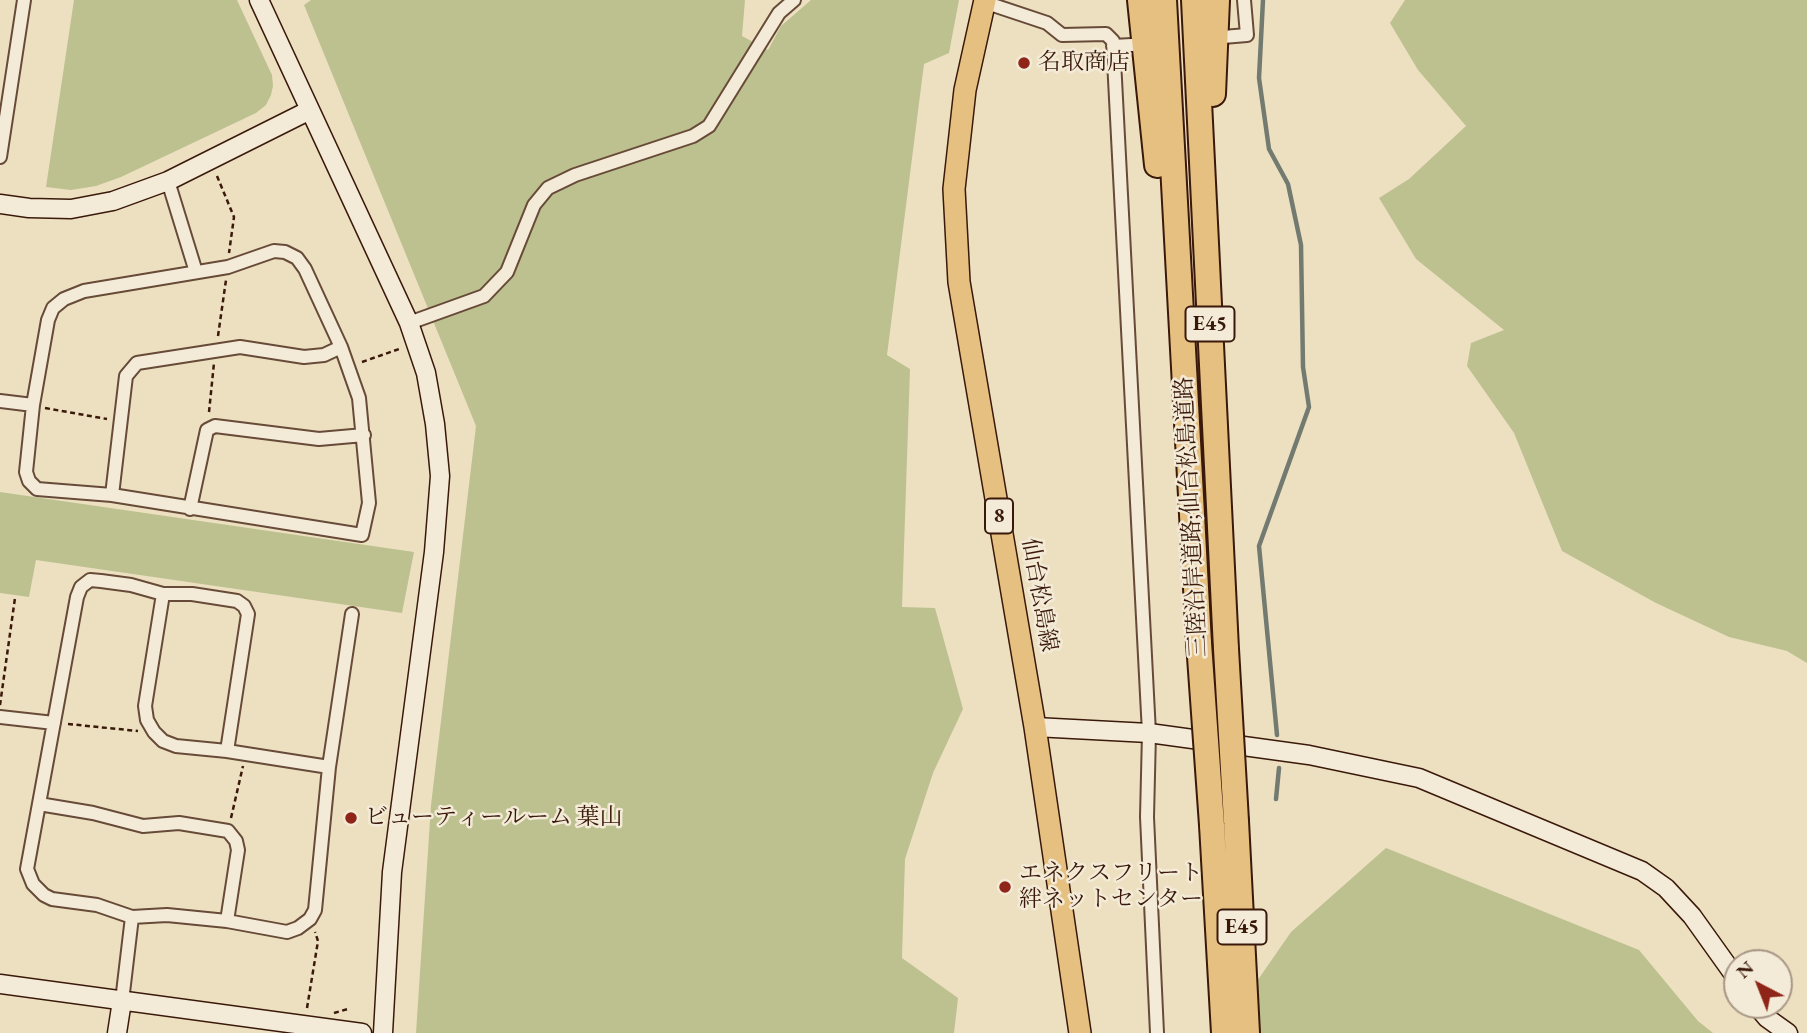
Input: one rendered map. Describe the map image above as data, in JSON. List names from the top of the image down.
{
  "streets": {
    "highway": ["E45", "三陸沿岸道路;仙台松島道路"],
    "main road": ["8", "仙台松島線"]
  },
  "places": ["名取商店", "ビューティールーム 葉山", "エネクスフリート 絆ネットセンター"],
  "north": "top left"
}
